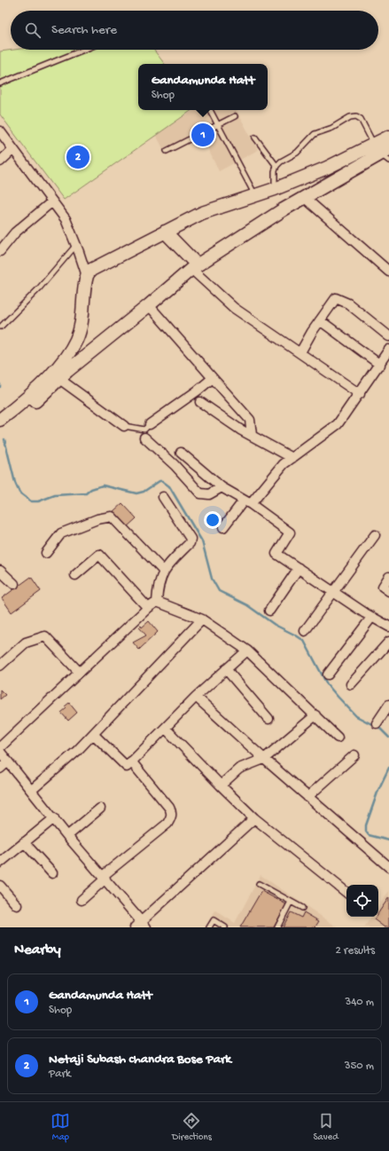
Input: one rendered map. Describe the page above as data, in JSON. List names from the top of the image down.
{
  "page": {
    "search": "Search here",
    "popup": ["Gandamunda Hatt", "Shop"],
    "pins": ["1", "2"],
    "heading": ["Nearby", "2 results"],
    "list": [
      {
        "mark": "1",
        "name": "Gandamunda Hatt",
        "note": "Shop",
        "value": "340 m"
      },
      {
        "mark": "2",
        "name": "Netaji Subash chandra Bose Park",
        "note": "Park",
        "value": "350 m"
      }
    ],
    "nav": ["Map", "Directions", "Saved"]
  }
}
